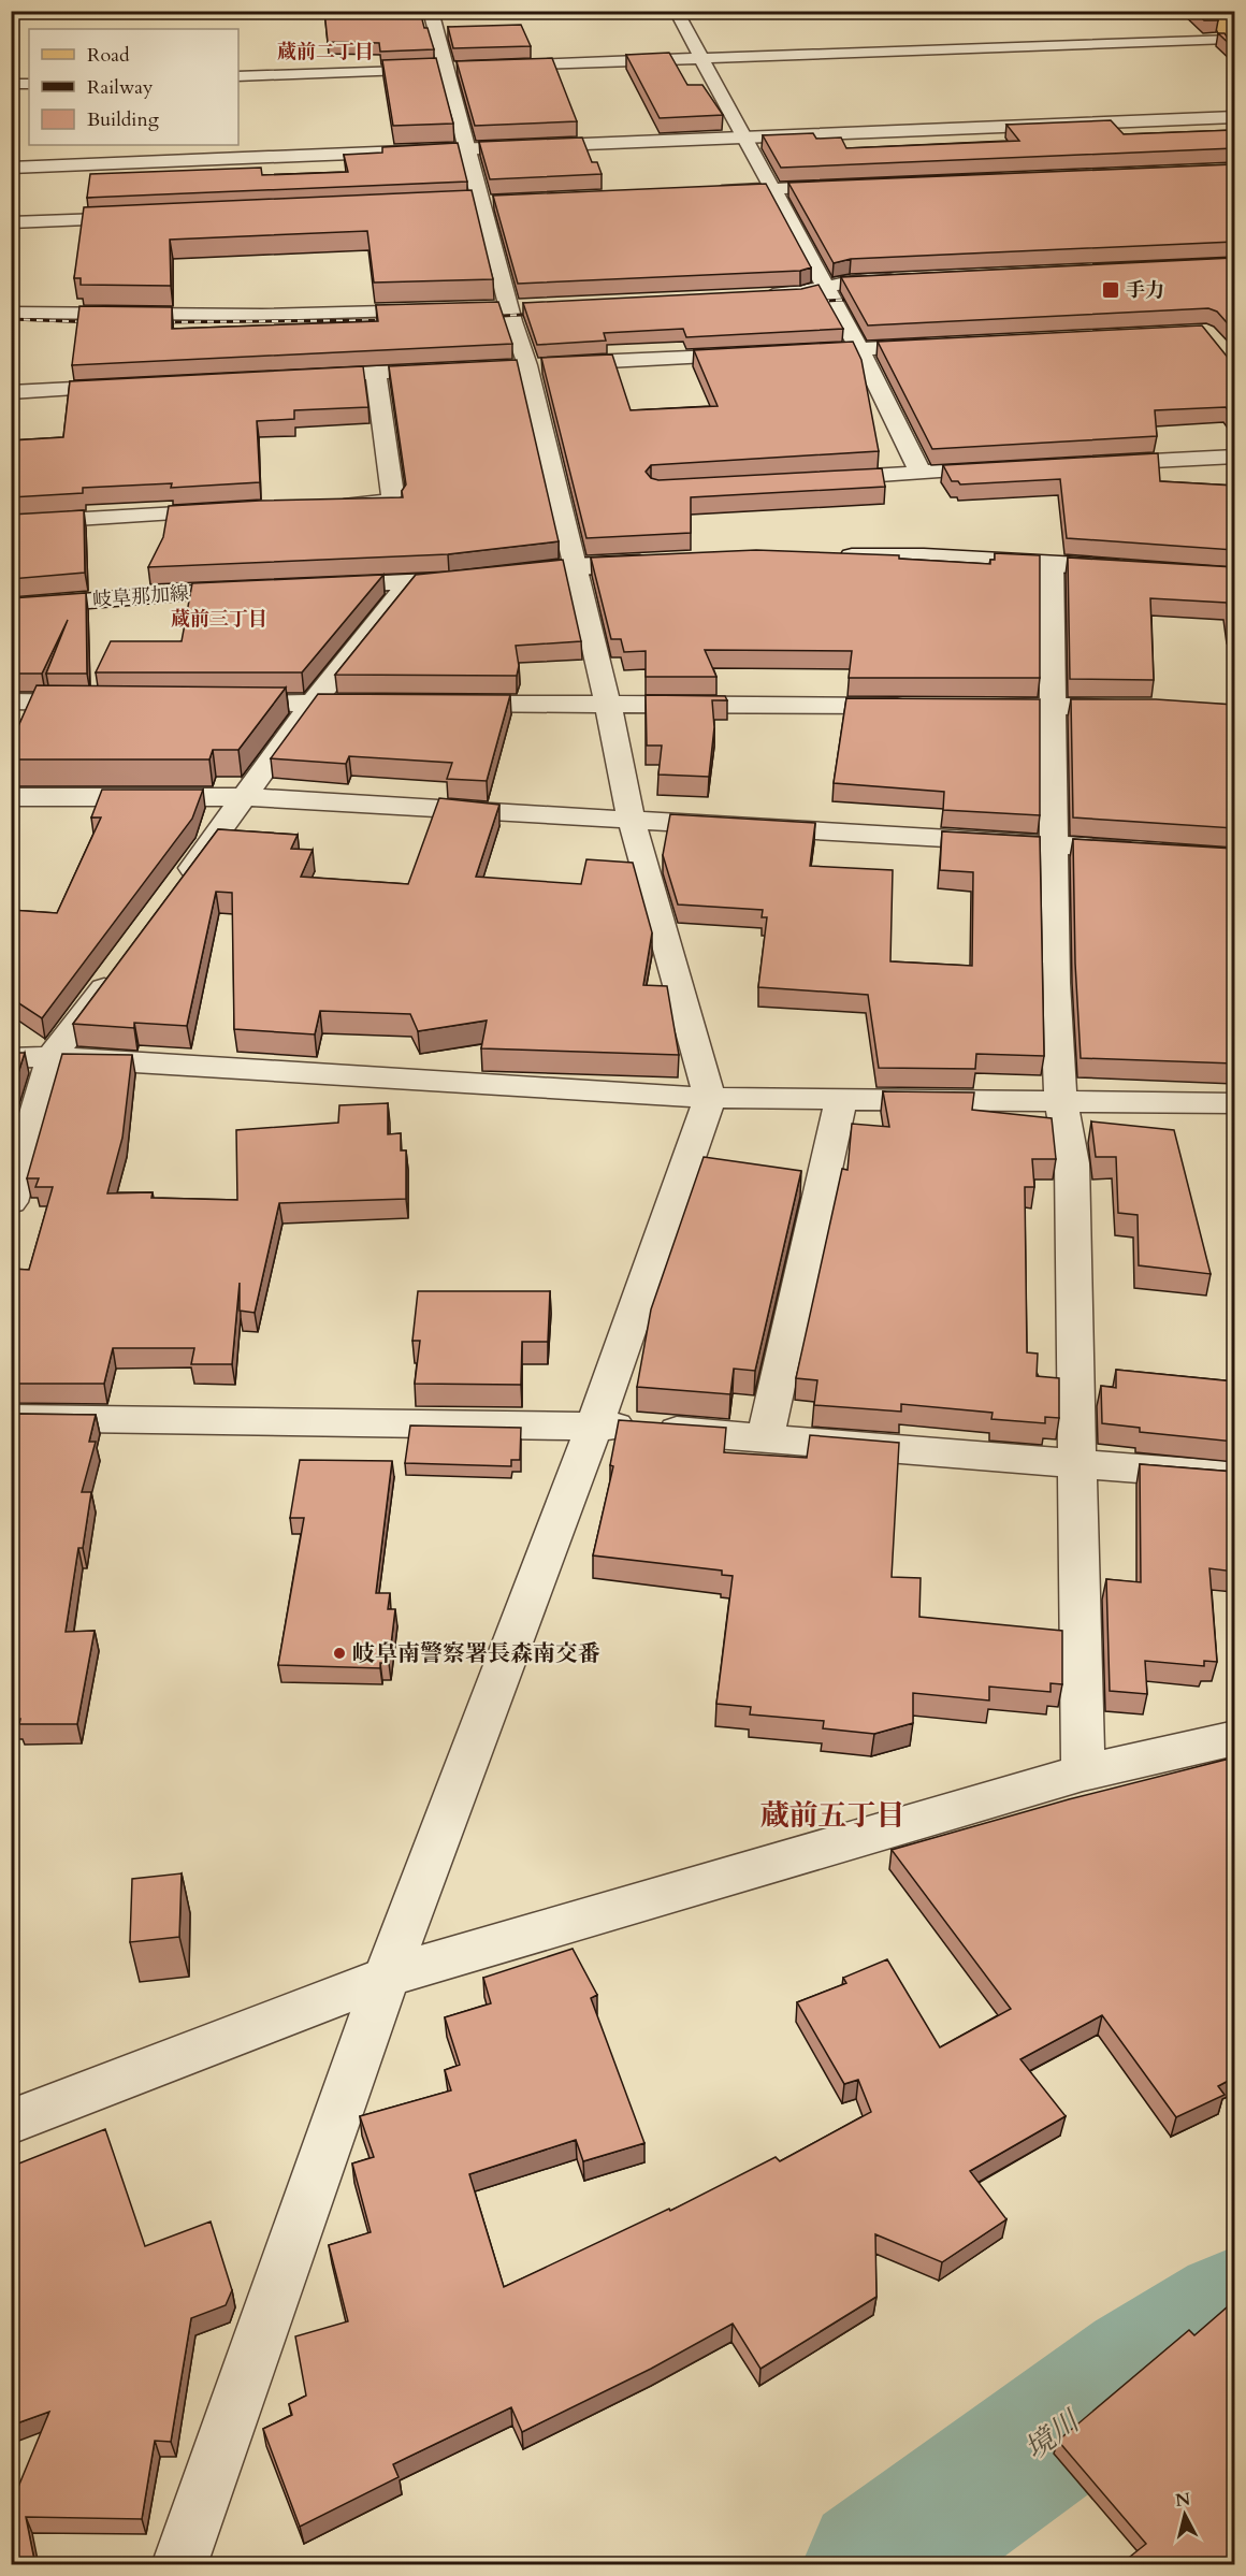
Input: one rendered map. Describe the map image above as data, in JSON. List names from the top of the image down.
{
  "streets": {
    "street": ["岐阜那加線"]
  },
  "districts": ["蔵前二丁目", "蔵前三丁目", "蔵前五丁目"],
  "water": ["境川"],
  "places": {
    "transit": ["手力"],
    "other": ["岐阜南警察署長森南交番"]
  },
  "legend": ["Road", "Railway", "Building"],
  "north": "top"
}
